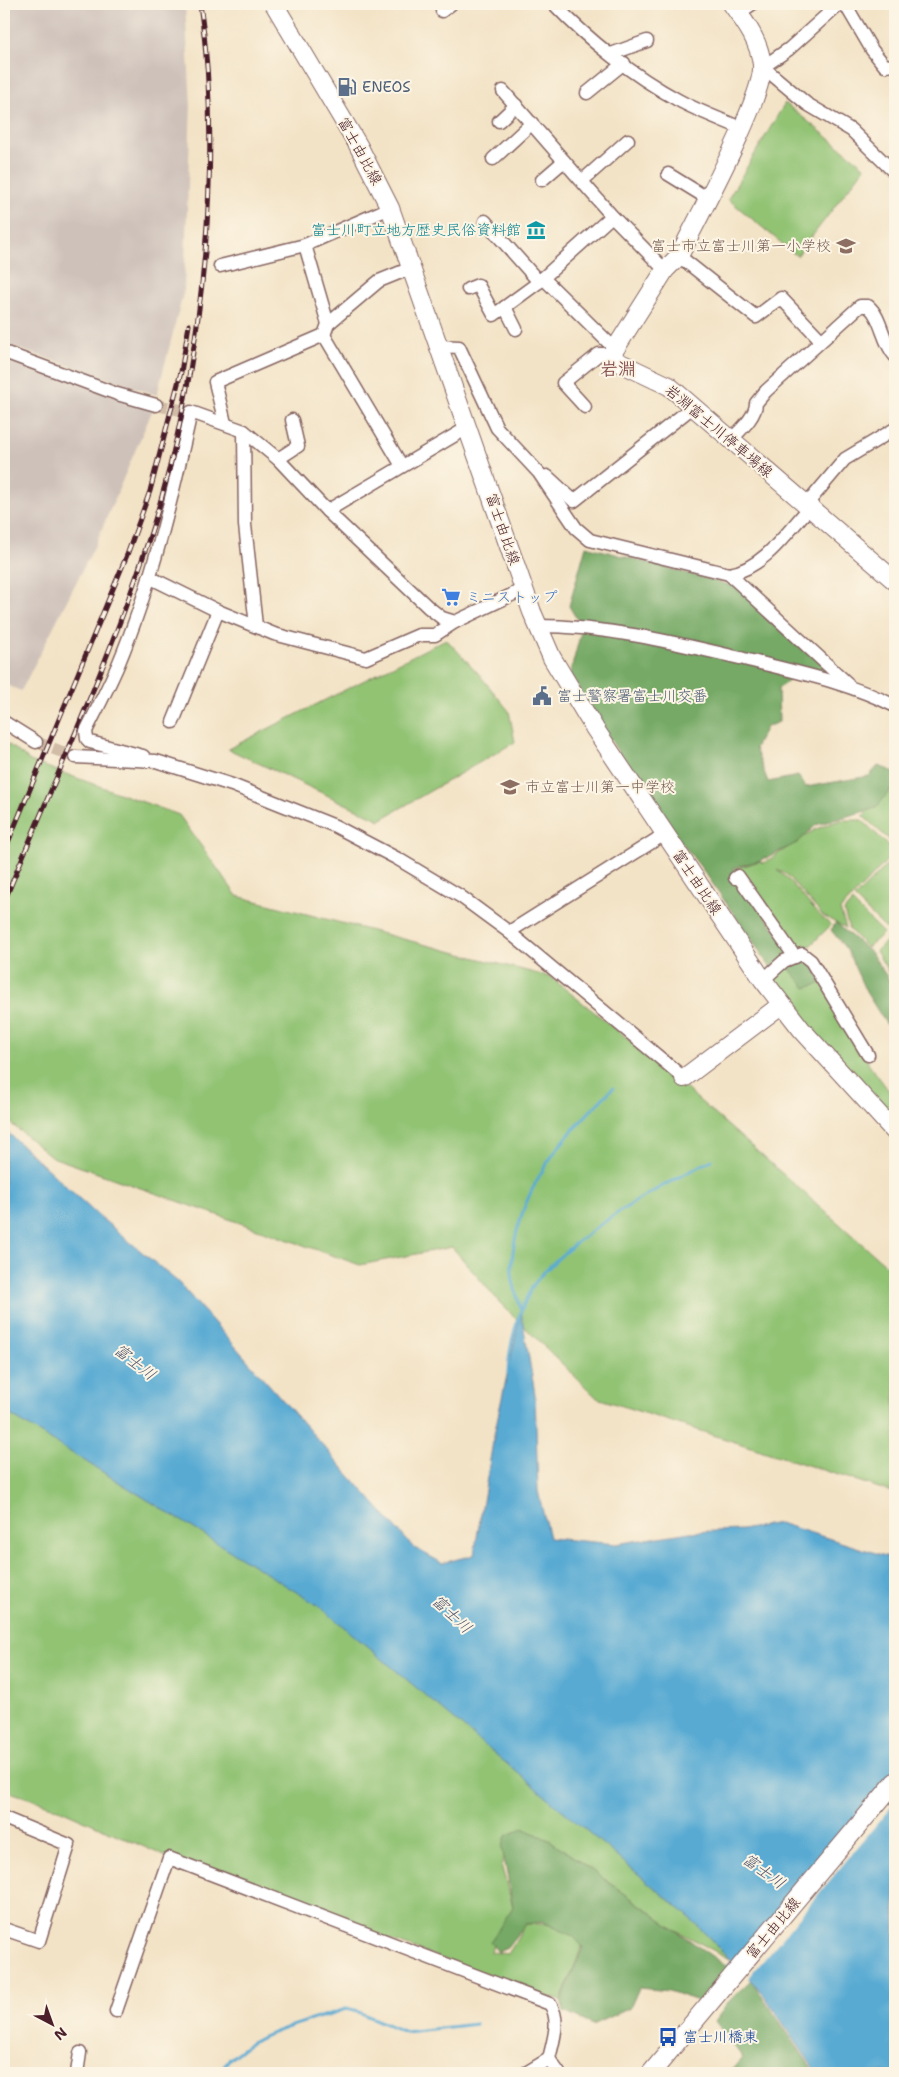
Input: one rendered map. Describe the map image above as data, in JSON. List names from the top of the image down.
{
  "streets": {
    "main road": ["富士由比線", "岩淵富士川停車場線"]
  },
  "districts": ["岩淵"],
  "water": ["富士川"],
  "places": {
    "fuel station": ["ENEOS"],
    "museum": ["富士川町立地方歴史民俗資料館"],
    "school or university": ["富士市立富士川第一小学校", "市立富士川第一中学校"],
    "supermarket": ["ミニストップ"],
    "public building": ["富士警察署富士川交番"],
    "bus stop": ["富士川橋東"]
  },
  "north": "bottom right"
}
